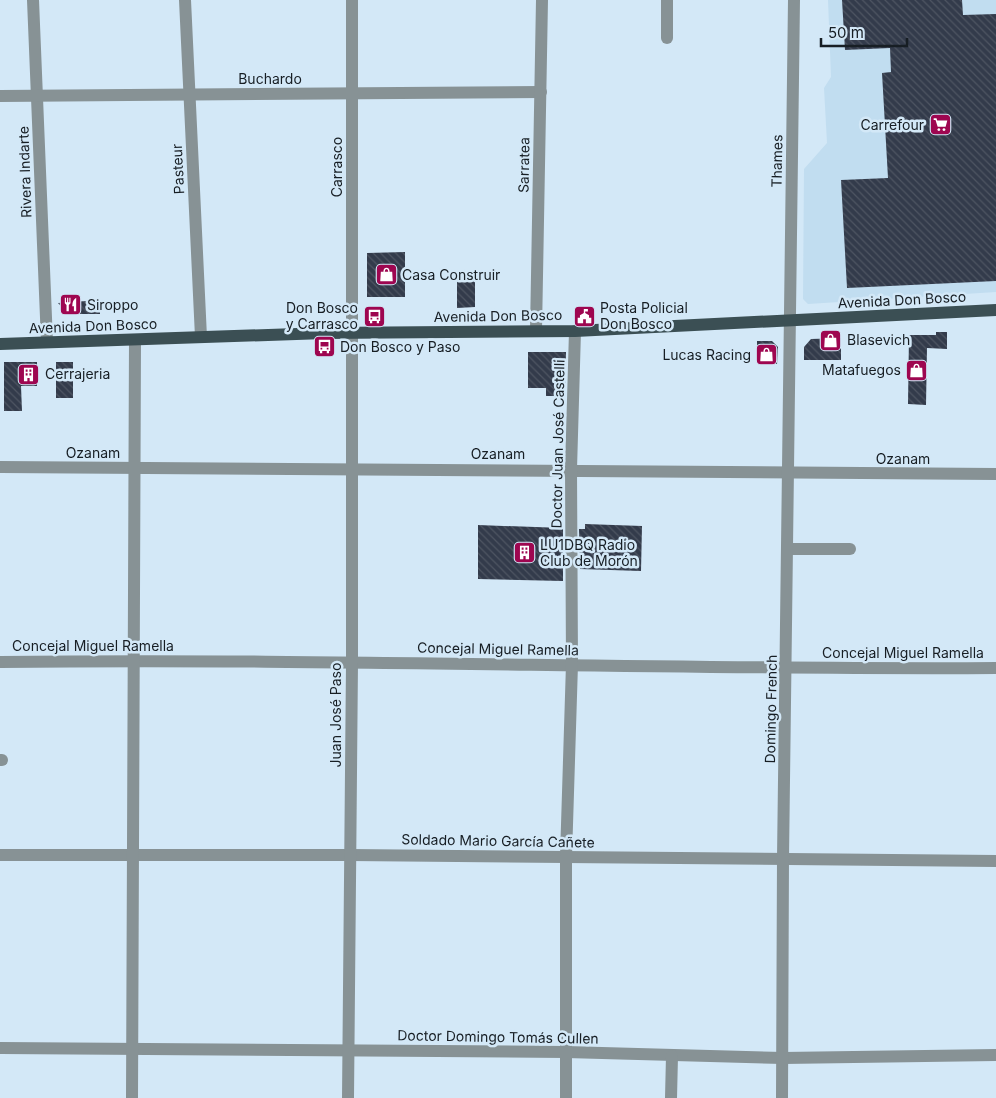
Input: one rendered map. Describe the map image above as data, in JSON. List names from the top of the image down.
{
  "streets": {
    "main road": ["Avenida Don Bosco"],
    "street": [
      "Buchardo",
      "Thames",
      "Sarratea",
      "Carrasco",
      "Pasteur",
      "Rivera Indarte",
      "Doctor Juan José Castelli",
      "Ozanam",
      "Concejal Miguel Ramella",
      "Domingo French",
      "Juan José Paso",
      "Soldado Mario García Cañete",
      "Doctor Domingo Tomás Cullen"
    ]
  },
  "crossings": [
    ["Buchardo", "Sarratea"],
    ["Buchardo", "Carrasco"],
    ["Buchardo", "Pasteur"],
    ["Buchardo", "Rivera Indarte"],
    ["Thames", "Avenida Don Bosco"],
    ["Thames", "Domingo French"],
    ["Sarratea", "Avenida Don Bosco"],
    ["Carrasco", "Avenida Don Bosco"],
    ["Carrasco", "Juan José Paso"],
    ["Pasteur", "Avenida Don Bosco"],
    ["Rivera Indarte", "Avenida Don Bosco"],
    ["Avenida Don Bosco", "Doctor Juan José Castelli"],
    ["Avenida Don Bosco", "Domingo French"],
    ["Avenida Don Bosco", "Juan José Paso"],
    ["Doctor Juan José Castelli", "Ozanam"],
    ["Doctor Juan José Castelli", "Concejal Miguel Ramella"],
    ["Doctor Juan José Castelli", "Soldado Mario García Cañete"],
    ["Doctor Juan José Castelli", "Doctor Domingo Tomás Cullen"],
    ["Ozanam", "Domingo French"],
    ["Ozanam", "Juan José Paso"],
    ["Concejal Miguel Ramella", "Domingo French"],
    ["Concejal Miguel Ramella", "Juan José Paso"],
    ["Domingo French", "Soldado Mario García Cañete"],
    ["Domingo French", "Doctor Domingo Tomás Cullen"],
    ["Juan José Paso", "Soldado Mario García Cañete"],
    ["Juan José Paso", "Doctor Domingo Tomás Cullen"]
  ],
  "places": {
    "supermarket": ["Carrefour"],
    "shop": [
      "Casa Construir",
      "Blasevich",
      "Lucas Racing",
      "Matafuegos"
    ],
    "restaurant": ["Siroppo"],
    "bus stop": ["Don Bosco y Carrasco", "Don Bosco y Paso"],
    "public building": ["Posta Policial Don Bosco"],
    "building": ["Cerrajeria", "LU1DBQ Radio Club de Morón"]
  },
  "scale_bar": "50 m"
}
